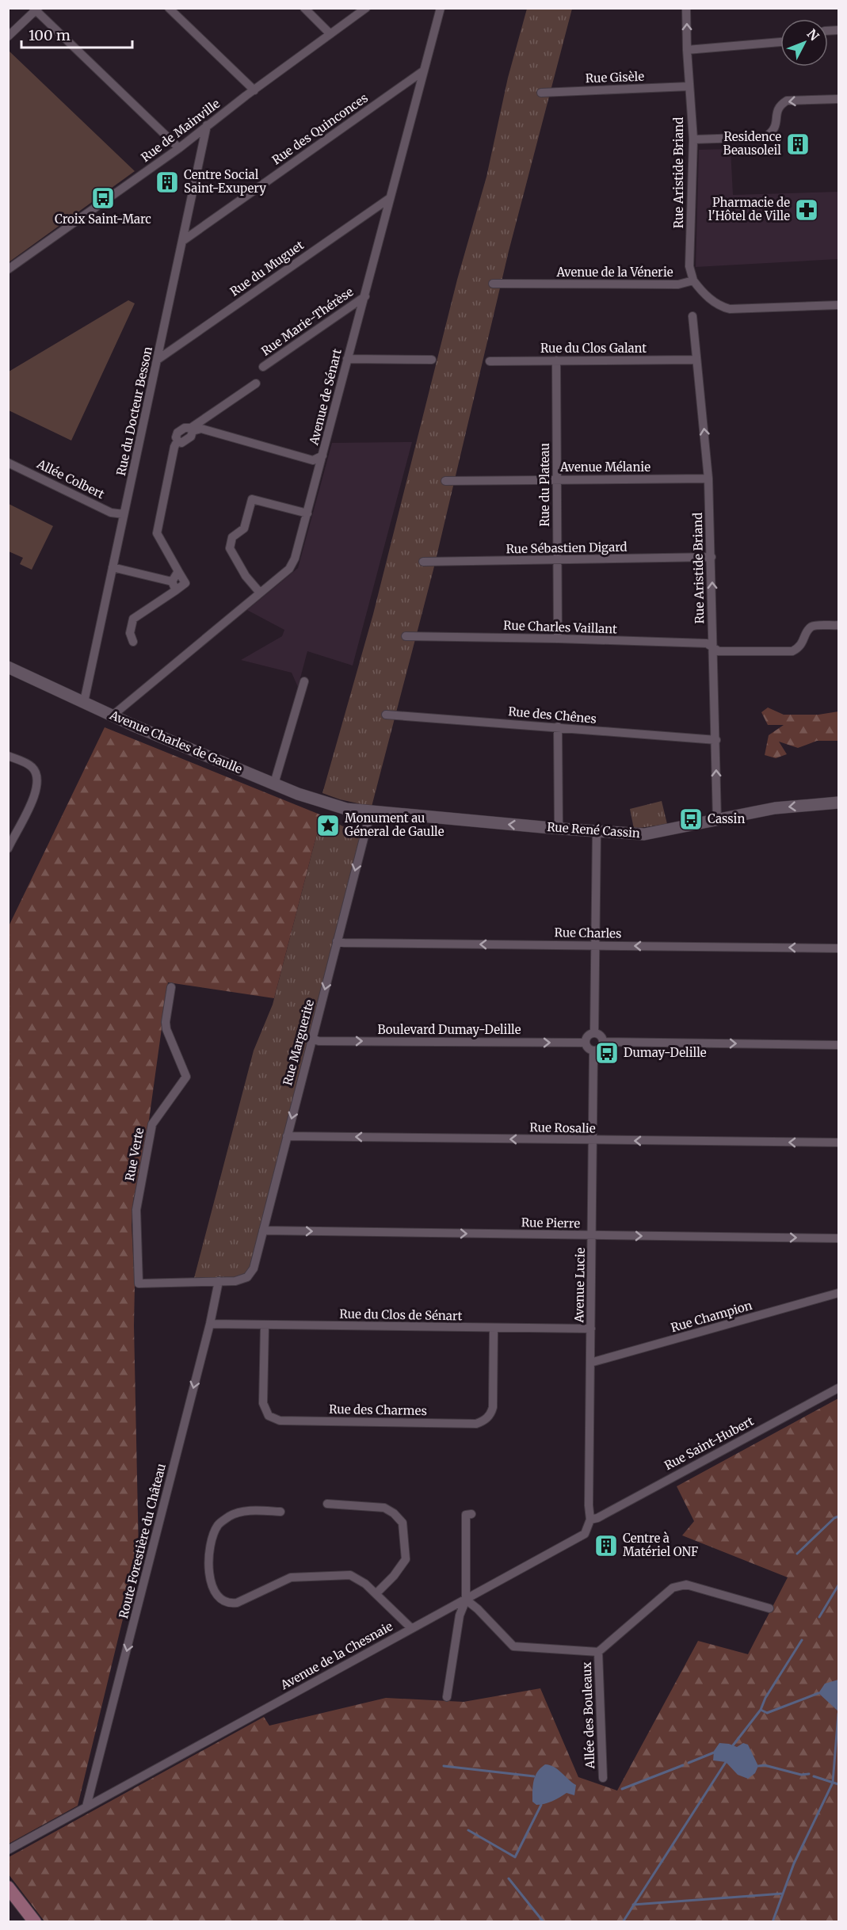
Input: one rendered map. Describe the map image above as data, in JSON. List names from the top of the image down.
{
  "streets": {
    "main road": ["Avenue Charles de Gaulle", "Rue René Cassin"],
    "street": [
      "Rue Gisèle",
      "Rue des Quinconces",
      "Rue de Mainville",
      "Rue Aristide Briand",
      "Rue du Muguet",
      "Avenue de la Vénerie",
      "Rue Marie-Thérèse",
      "Rue du Clos Galant",
      "Avenue de Sénart",
      "Rue du Docteur Besson",
      "Avenue Mélanie",
      "Allée Colbert",
      "Rue du Plateau",
      "Rue Sébastien Digard",
      "Rue Charles Vaillant",
      "Rue des Chênes",
      "Rue Charles",
      "Boulevard Dumay-Delille",
      "Rue Marguerite",
      "Rue Rosalie",
      "Rue Verte",
      "Rue Pierre",
      "Avenue Lucie",
      "Rue du Clos de Sénart",
      "Rue Champion",
      "Rue des Charmes",
      "Rue Saint-Hubert",
      "Route Forestière du Château",
      "Avenue de la Chesnaie",
      "Allée des Bouleaux"
    ]
  },
  "crossings": [
    ["Rue Gisèle", "Rue Aristide Briand"],
    ["Rue des Quinconces", "Avenue de Sénart"],
    ["Rue des Quinconces", "Rue du Docteur Besson"],
    ["Rue de Mainville", "Rue du Docteur Besson"],
    ["Rue Aristide Briand", "Avenue de la Vénerie"],
    ["Rue Aristide Briand", "Rue du Clos Galant"],
    ["Rue Aristide Briand", "Avenue Mélanie"],
    ["Rue Aristide Briand", "Rue Sébastien Digard"],
    ["Rue Aristide Briand", "Rue Charles Vaillant"],
    ["Rue Aristide Briand", "Rue des Chênes"],
    ["Rue Aristide Briand", "Rue René Cassin"],
    ["Rue du Muguet", "Avenue de Sénart"],
    ["Rue du Muguet", "Rue du Docteur Besson"],
    ["Rue Marie-Thérèse", "Avenue de Sénart"],
    ["Rue du Clos Galant", "Rue du Plateau"],
    ["Avenue de Sénart", "Avenue Charles de Gaulle"],
    ["Rue du Docteur Besson", "Allée Colbert"],
    ["Rue du Docteur Besson", "Avenue Charles de Gaulle"],
    ["Avenue Mélanie", "Rue du Plateau"],
    ["Rue du Plateau", "Rue Sébastien Digard"],
    ["Rue du Plateau", "Rue Charles Vaillant"],
    ["Avenue Charles de Gaulle", "Rue René Cassin"],
    ["Rue René Cassin", "Rue Marguerite"],
    ["Rue Charles", "Rue Marguerite"],
    ["Boulevard Dumay-Delille", "Rue Marguerite"],
    ["Boulevard Dumay-Delille", "Avenue Lucie"],
    ["Rue Marguerite", "Rue Rosalie"],
    ["Rue Marguerite", "Rue Verte"],
    ["Rue Marguerite", "Rue Pierre"],
    ["Rue Marguerite", "Route Forestière du Château"],
    ["Rue Rosalie", "Avenue Lucie"],
    ["Rue Verte", "Route Forestière du Château"],
    ["Rue Pierre", "Avenue Lucie"],
    ["Avenue Lucie", "Rue du Clos de Sénart"],
    ["Avenue Lucie", "Rue Champion"],
    ["Avenue Lucie", "Rue Saint-Hubert"],
    ["Avenue Lucie", "Avenue de la Chesnaie"],
    ["Rue du Clos de Sénart", "Rue des Charmes"],
    ["Rue du Clos de Sénart", "Route Forestière du Château"],
    ["Rue Saint-Hubert", "Avenue de la Chesnaie"],
    ["Route Forestière du Château", "Avenue de la Chesnaie"]
  ],
  "one_way": [
    "Rue Aristide Briand",
    "Rue René Cassin",
    "Rue Charles",
    "Boulevard Dumay-Delille",
    "Rue Marguerite",
    "Rue Rosalie",
    "Rue Pierre",
    "Route Forestière du Château"
  ],
  "places": {
    "building": ["Residence Beausoleil", "Centre Social Saint-Exupery", "Centre à Matériel ONF"],
    "bus stop": ["Croix Saint-Marc", "Cassin", "Dumay-Delille"],
    "pharmacy": ["Pharmacie de l'Hôtel de Ville"],
    "place": ["Monument au Géneral de Gaulle"]
  },
  "scale_bar": "100 m",
  "north": "top right"
}
